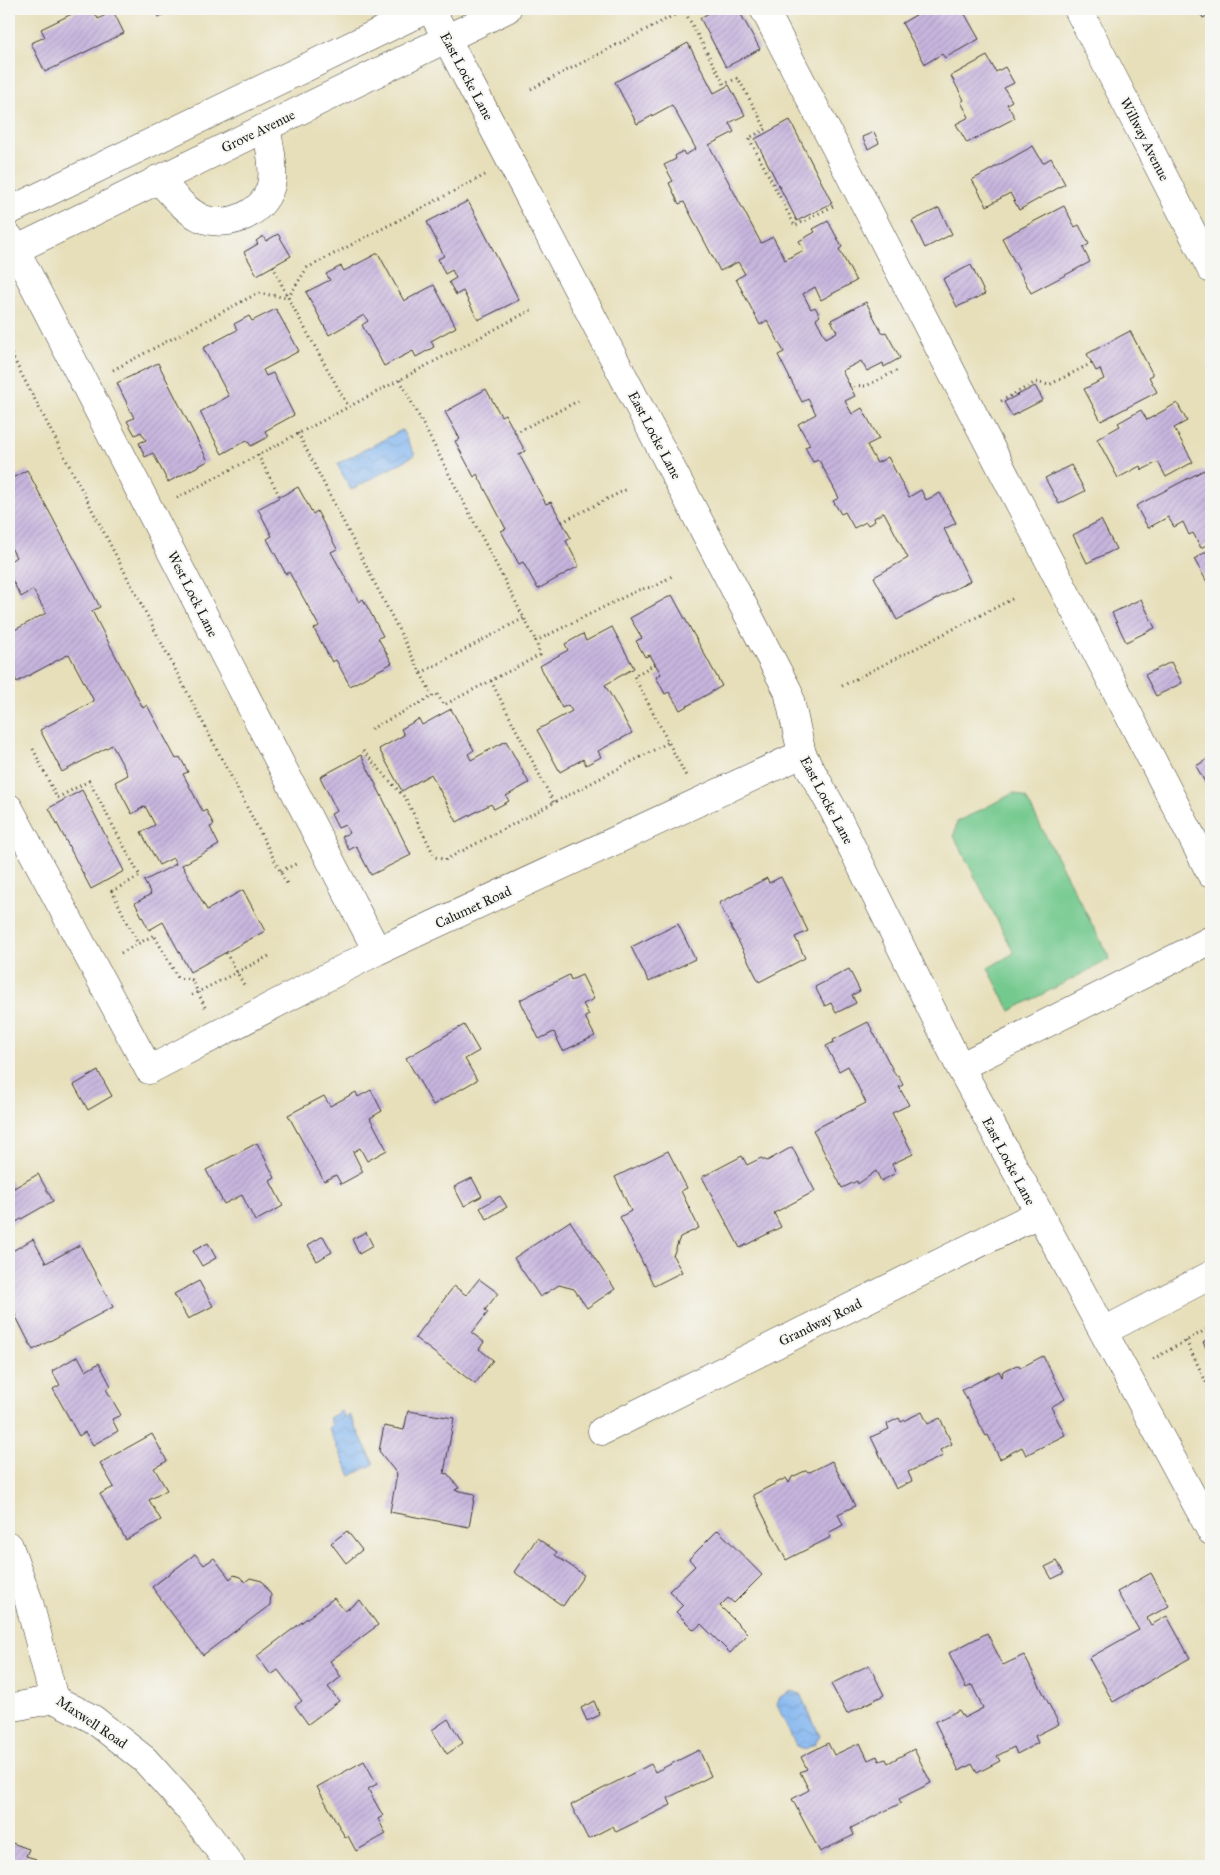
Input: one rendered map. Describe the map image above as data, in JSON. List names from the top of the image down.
{
  "streets": {
    "street": [
      "East Locke Lane",
      "Grove Avenue",
      "Willway Avenue",
      "West Lock Lane",
      "Calumet Road",
      "Grandway Road",
      "Maxwell Road"
    ]
  },
  "crossings": [
    ["East Locke Lane", "Grove Avenue"],
    ["East Locke Lane", "Calumet Road"],
    ["East Locke Lane", "Grandway Road"],
    ["Grove Avenue", "West Lock Lane"],
    ["West Lock Lane", "Calumet Road"]
  ]
}
